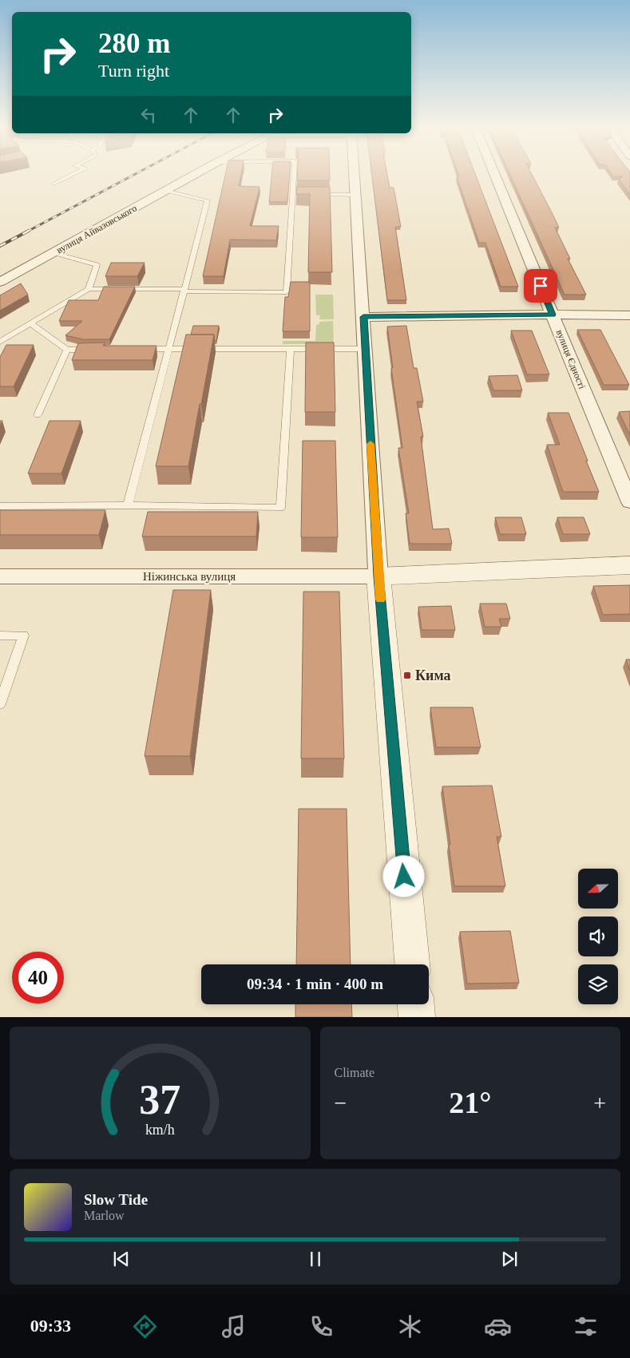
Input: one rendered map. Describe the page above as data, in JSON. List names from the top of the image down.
{
  "streets": {
    "street": ["вулиця Айвазовського", "вулиця Єдності", "Ніжинська вулиця"]
  },
  "places": {
    "transit": ["Кима"]
  },
  "north": "left",
  "page": {
    "turn": ["280 m", "Turn right"],
    "limit": "40",
    "trip": "09:34 · 1 min · 400 m",
    "tile": "Climate",
    "heat": ["−", "21°", "+"],
    "song": ["Slow Tide", "Marlow"],
    "tabs": "09:33",
    "gauge": ["37", "km/h"]
  }
}
